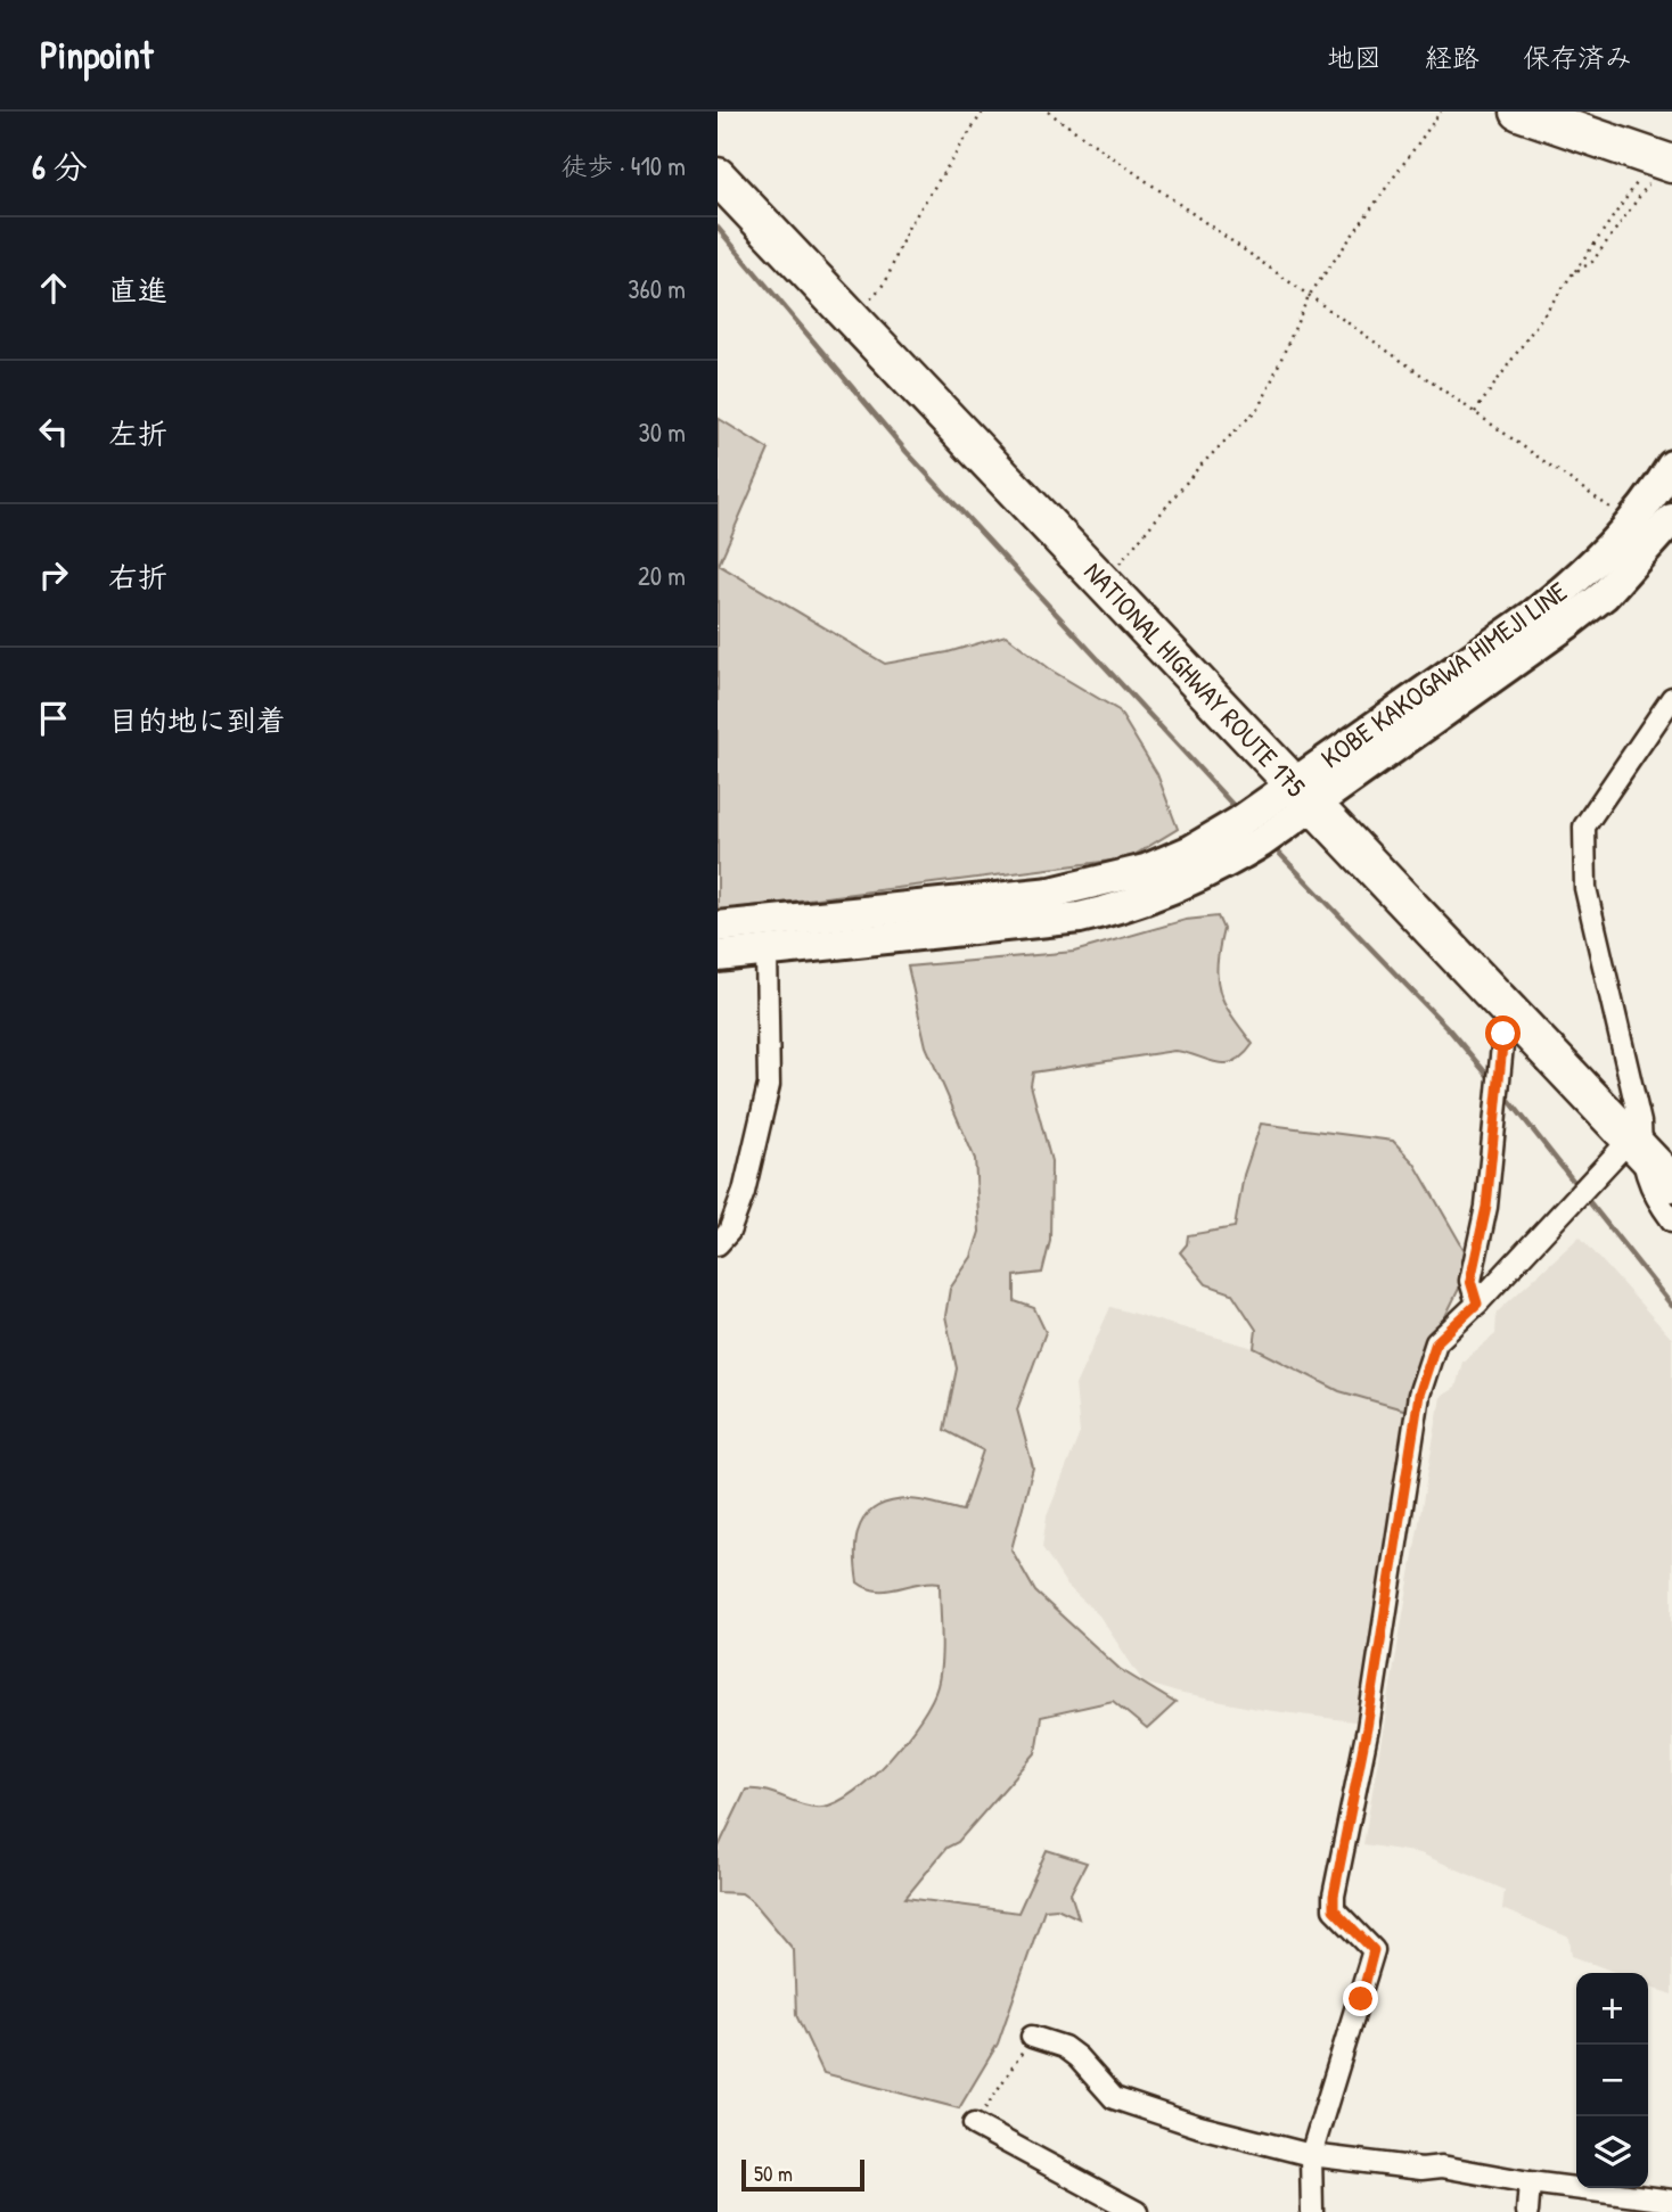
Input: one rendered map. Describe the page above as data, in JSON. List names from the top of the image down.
{
  "streets": {
    "highway": ["NATIONAL HIGHWAY ROUTE 175"],
    "main road": ["KOBE KAKOGAWA HIMEJI LINE"]
  },
  "crossings": [
    ["KOBE KAKOGAWA HIMEJI LINE", "NATIONAL HIGHWAY ROUTE 175"]
  ],
  "scale_bar": "50 m",
  "page": {
    "header": "Pinpoint",
    "nav": ["地図", "経路", "保存済み"],
    "heading": ["6 分", "徒歩 · 410 m"],
    "list": [
      ["直進", "360 m"],
      ["左折", "30 m"],
      ["右折", "20 m"],
      "目的地に到着"
    ],
    "map_buttons": ["+", "−"],
    "scale": "50 m"
  }
}
